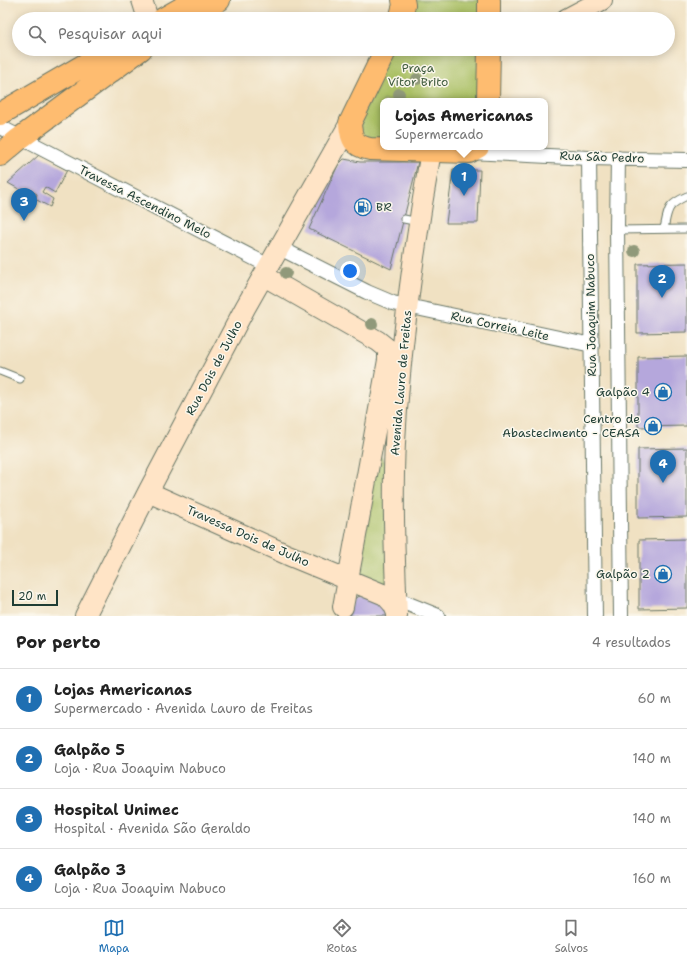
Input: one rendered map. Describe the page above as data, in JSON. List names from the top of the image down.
{
  "streets": {
    "street": [
      "Rua São Pedro",
      "Travessa Ascendino Melo",
      "Rua Joaquim Nabuco",
      "Rua Correia Leite",
      "Rua Dois de Julho",
      "Avenida Lauro de Freitas",
      "Travessa Dois de Julho"
    ]
  },
  "crossings": [
    ["Rua São Pedro", "Rua Joaquim Nabuco"],
    ["Travessa Ascendino Melo", "Rua Dois de Julho"],
    ["Rua Joaquim Nabuco", "Rua Correia Leite"],
    ["Rua Correia Leite", "Rua Dois de Julho"],
    ["Rua Correia Leite", "Avenida Lauro de Freitas"],
    ["Rua Dois de Julho", "Travessa Dois de Julho"],
    ["Avenida Lauro de Freitas", "Travessa Dois de Julho"]
  ],
  "parks": ["Praça Vítor Brito"],
  "places": {
    "fuel station": ["BR"],
    "shop": ["Galpão 4", "Centro de Abastecimento - CEASA", "Galpão 2"]
  },
  "scale_bar": "20 m",
  "page": {
    "search": "Pesquisar aqui",
    "popup": ["Lojas Americanas", "Supermercado"],
    "pins": [
      "1",
      "3",
      "2",
      "4"
    ],
    "scale": "20 m",
    "heading": ["Por perto", "4 resultados"],
    "list": [
      {
        "mark": "1",
        "name": "Lojas Americanas",
        "note": "Supermercado · Avenida Lauro de Freitas",
        "value": "60 m"
      },
      {
        "mark": "2",
        "name": "Galpão 5",
        "note": "Loja · Rua Joaquim Nabuco",
        "value": "140 m"
      },
      {
        "mark": "3",
        "name": "Hospital Unimec",
        "note": "Hospital · Avenida São Geraldo",
        "value": "140 m"
      },
      {
        "mark": "4",
        "name": "Galpão 3",
        "note": "Loja · Rua Joaquim Nabuco",
        "value": "160 m"
      }
    ],
    "nav": ["Mapa", "Rotas", "Salvos"]
  }
}
